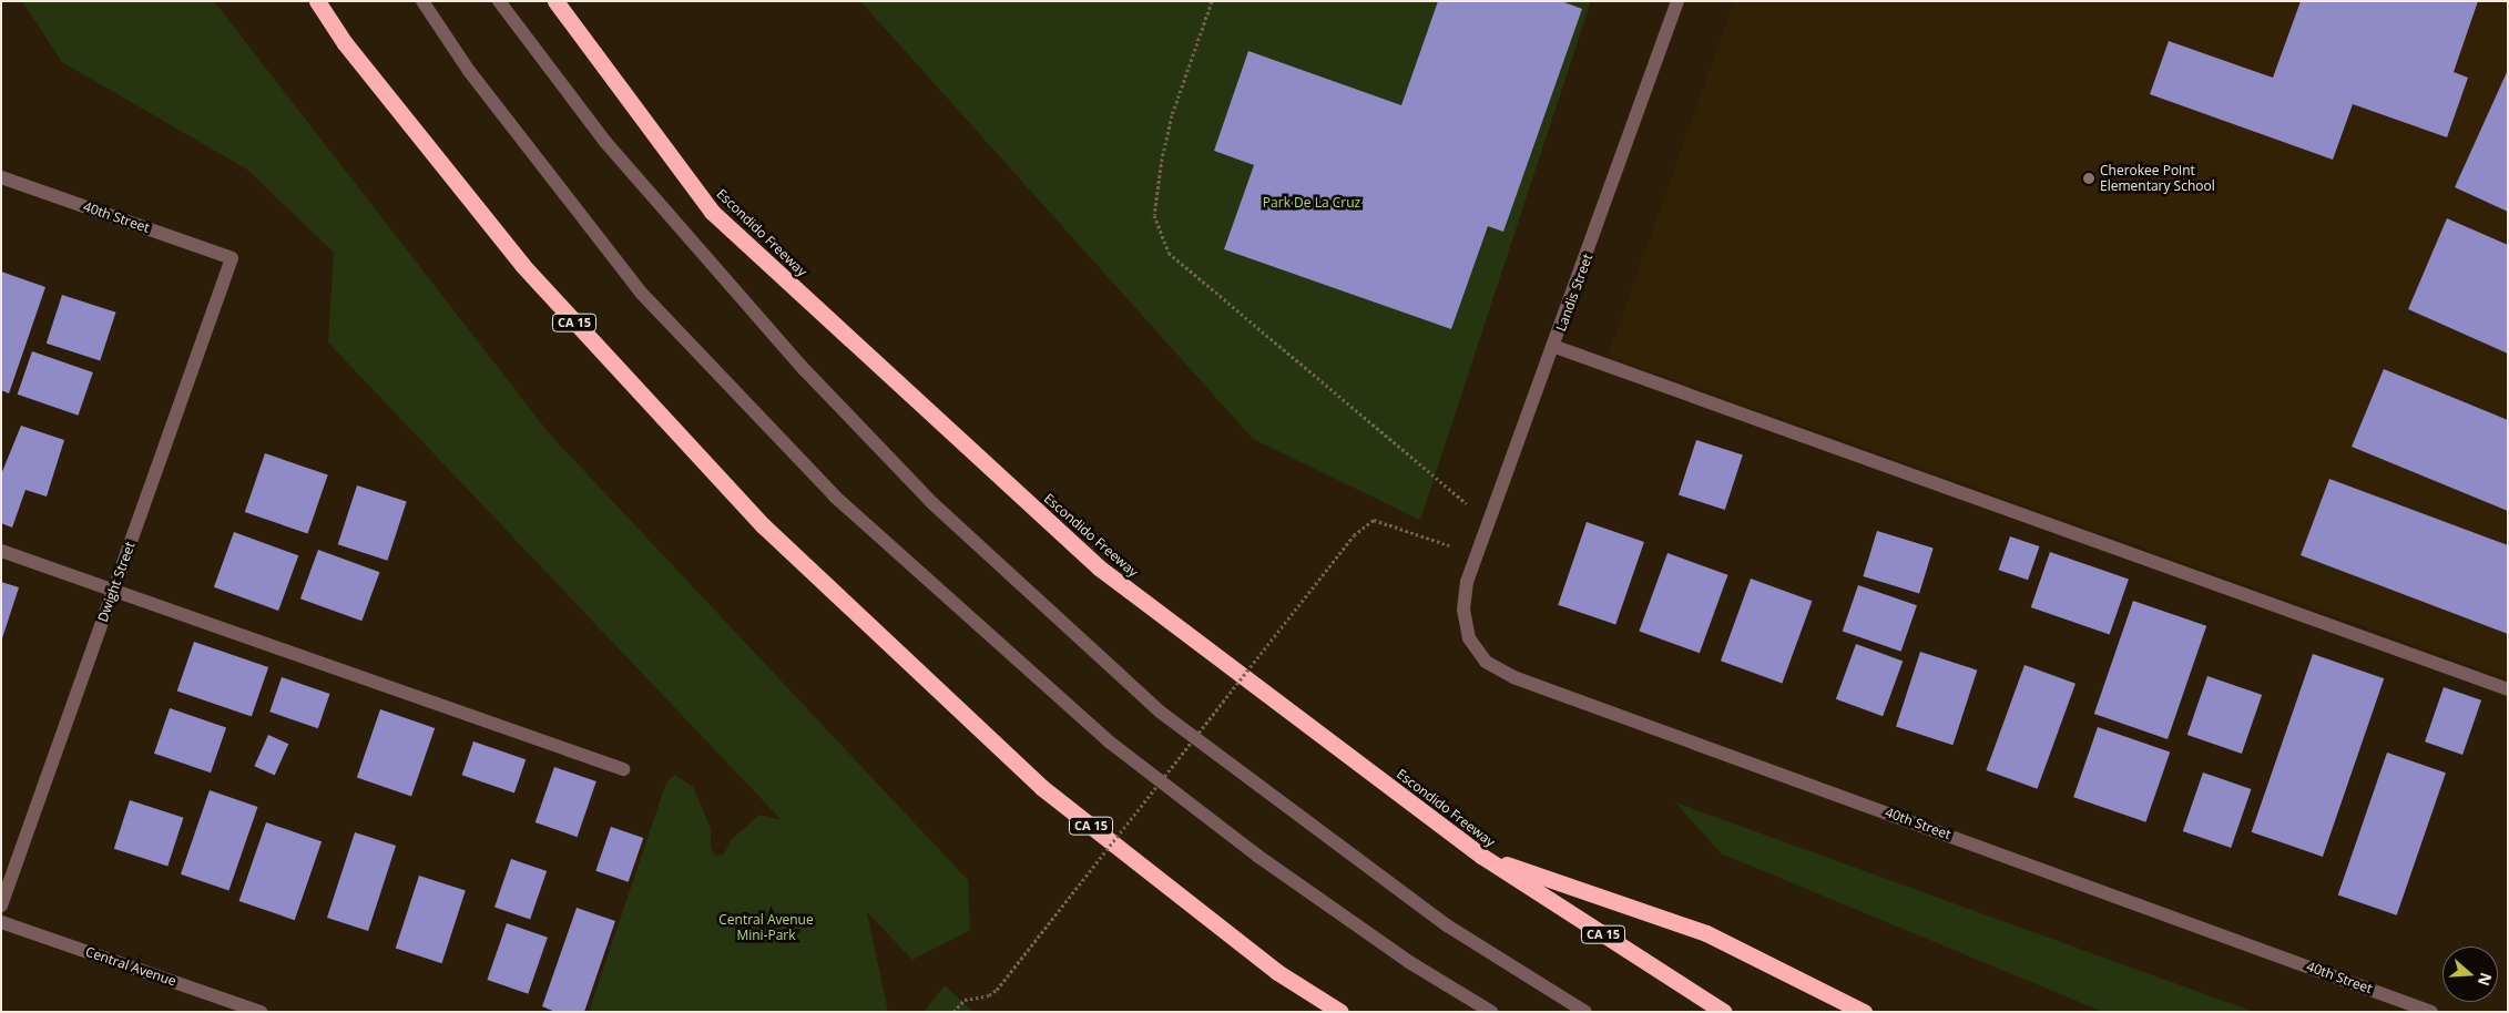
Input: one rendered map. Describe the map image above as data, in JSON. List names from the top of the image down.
{
  "streets": {
    "highway": ["Escondido Freeway", "CA 15"],
    "street": [
      "40th Street",
      "Landis Street",
      "Dwight Street",
      "Central Avenue"
    ]
  },
  "crossings": [
    ["40th Street", "Landis Street"],
    ["40th Street", "Dwight Street"]
  ],
  "parks": ["Park De La Cruz", "Central Avenue Mini-Park"],
  "places": ["Cherokee Point Elementary School"],
  "north": "right"
}
